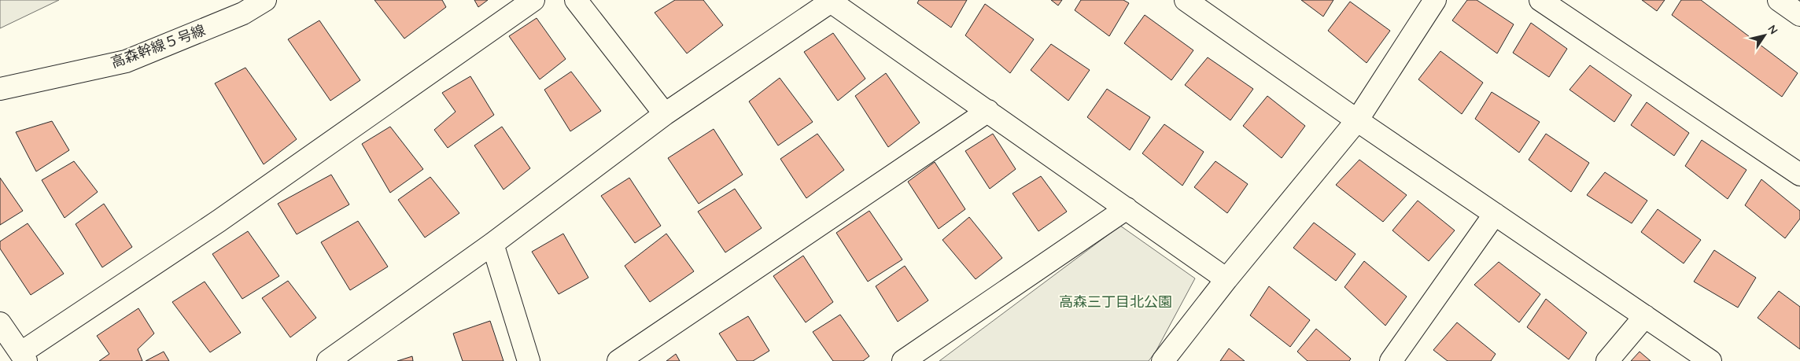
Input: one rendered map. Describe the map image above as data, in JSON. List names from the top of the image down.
{
  "streets": {
    "street": ["高森幹線５号線"]
  },
  "parks": ["高森三丁目北公園"],
  "north": "top right"
}
